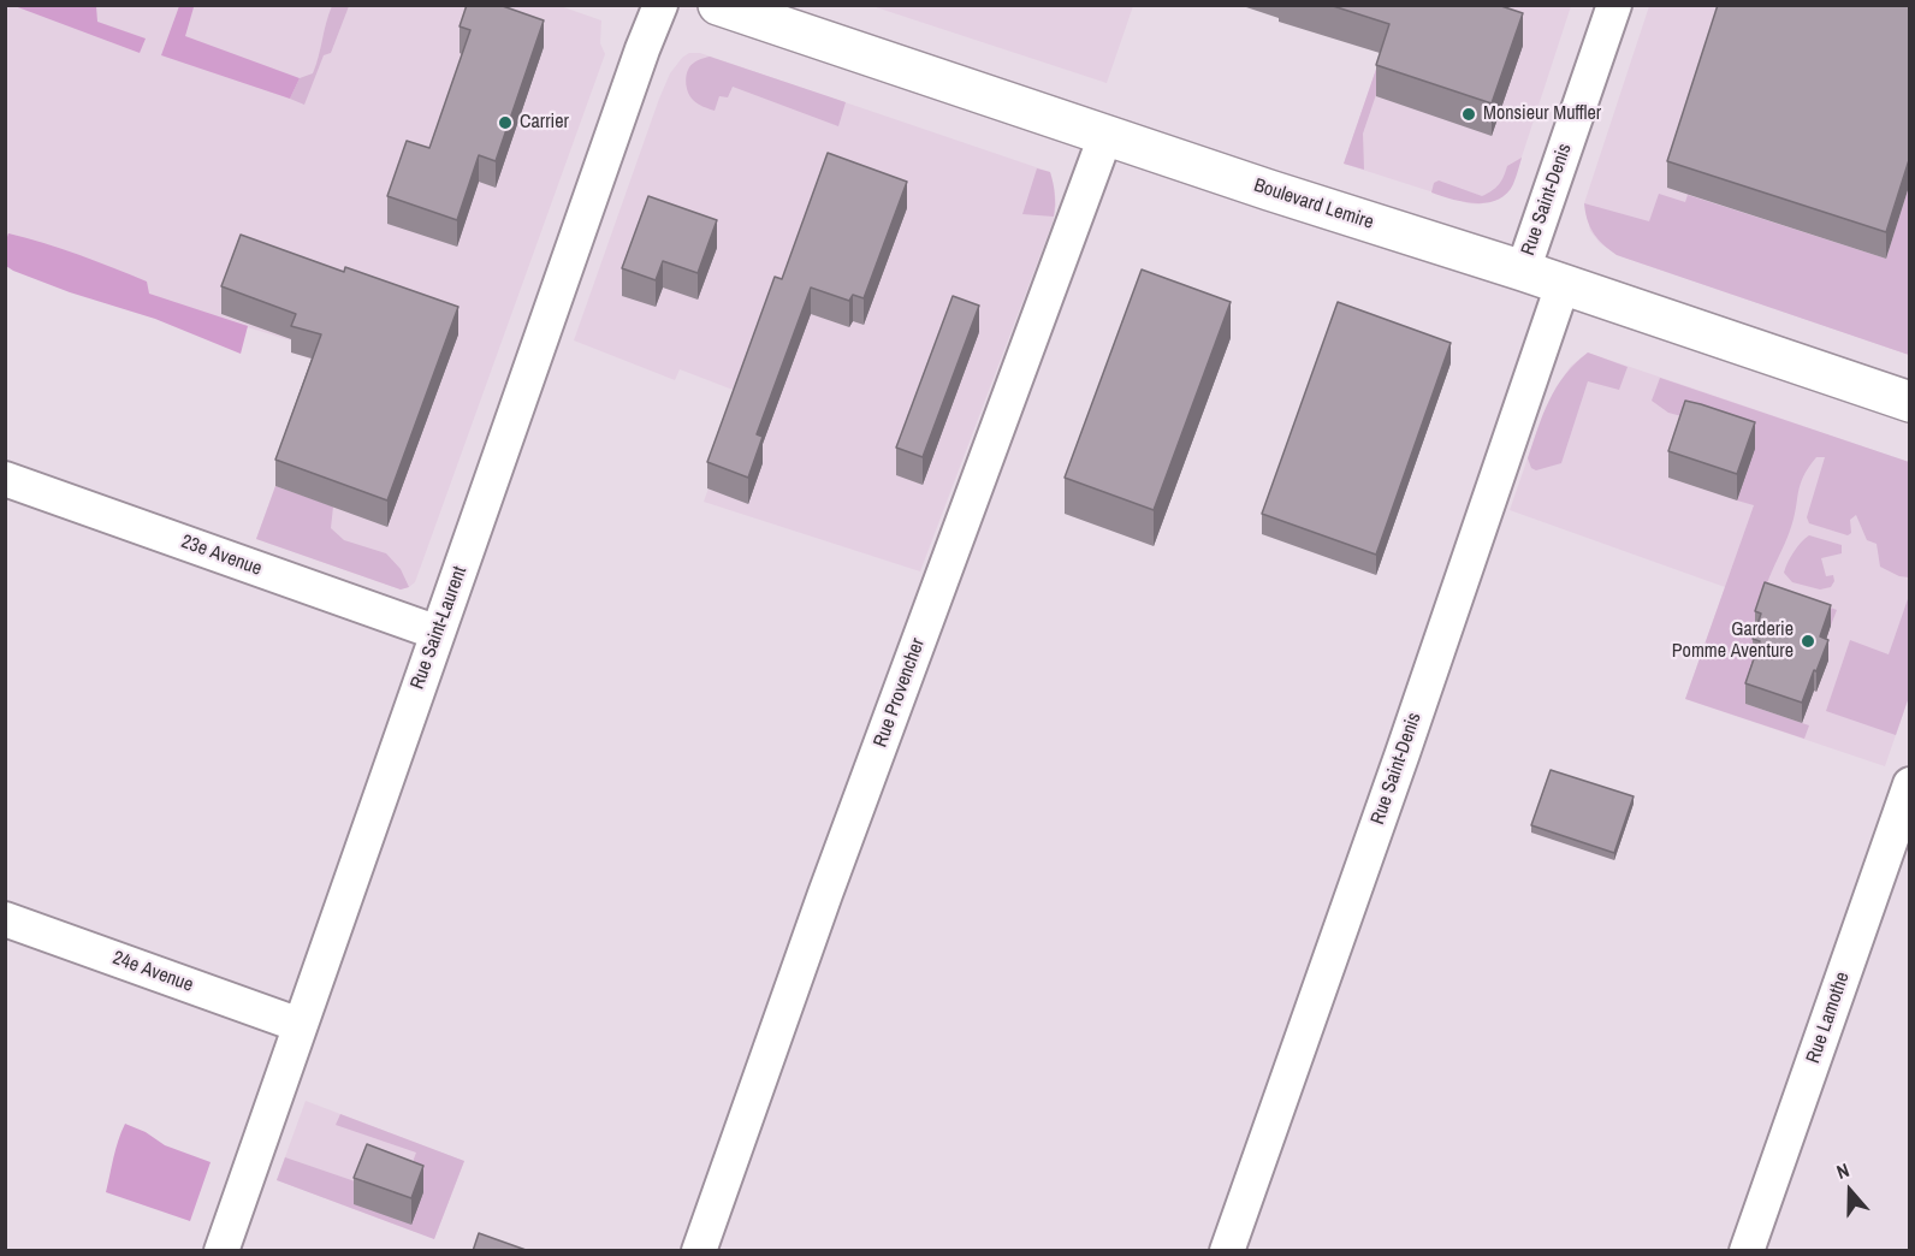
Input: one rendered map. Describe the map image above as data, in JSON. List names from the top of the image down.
{
  "streets": {
    "main road": ["Boulevard Lemire"],
    "street": [
      "Rue Saint-Denis",
      "23e Avenue",
      "Rue Saint-Laurent",
      "Rue Provencher",
      "24e Avenue",
      "Rue Lamothe"
    ]
  },
  "crossings": [
    ["Rue Saint-Denis", "Boulevard Lemire"],
    ["Boulevard Lemire", "Rue Provencher"],
    ["23e Avenue", "Rue Saint-Laurent"],
    ["Rue Saint-Laurent", "24e Avenue"]
  ],
  "places": ["Monsieur Muffler", "Carrier", "Garderie Pomme Aventure"],
  "north": "top"
}
